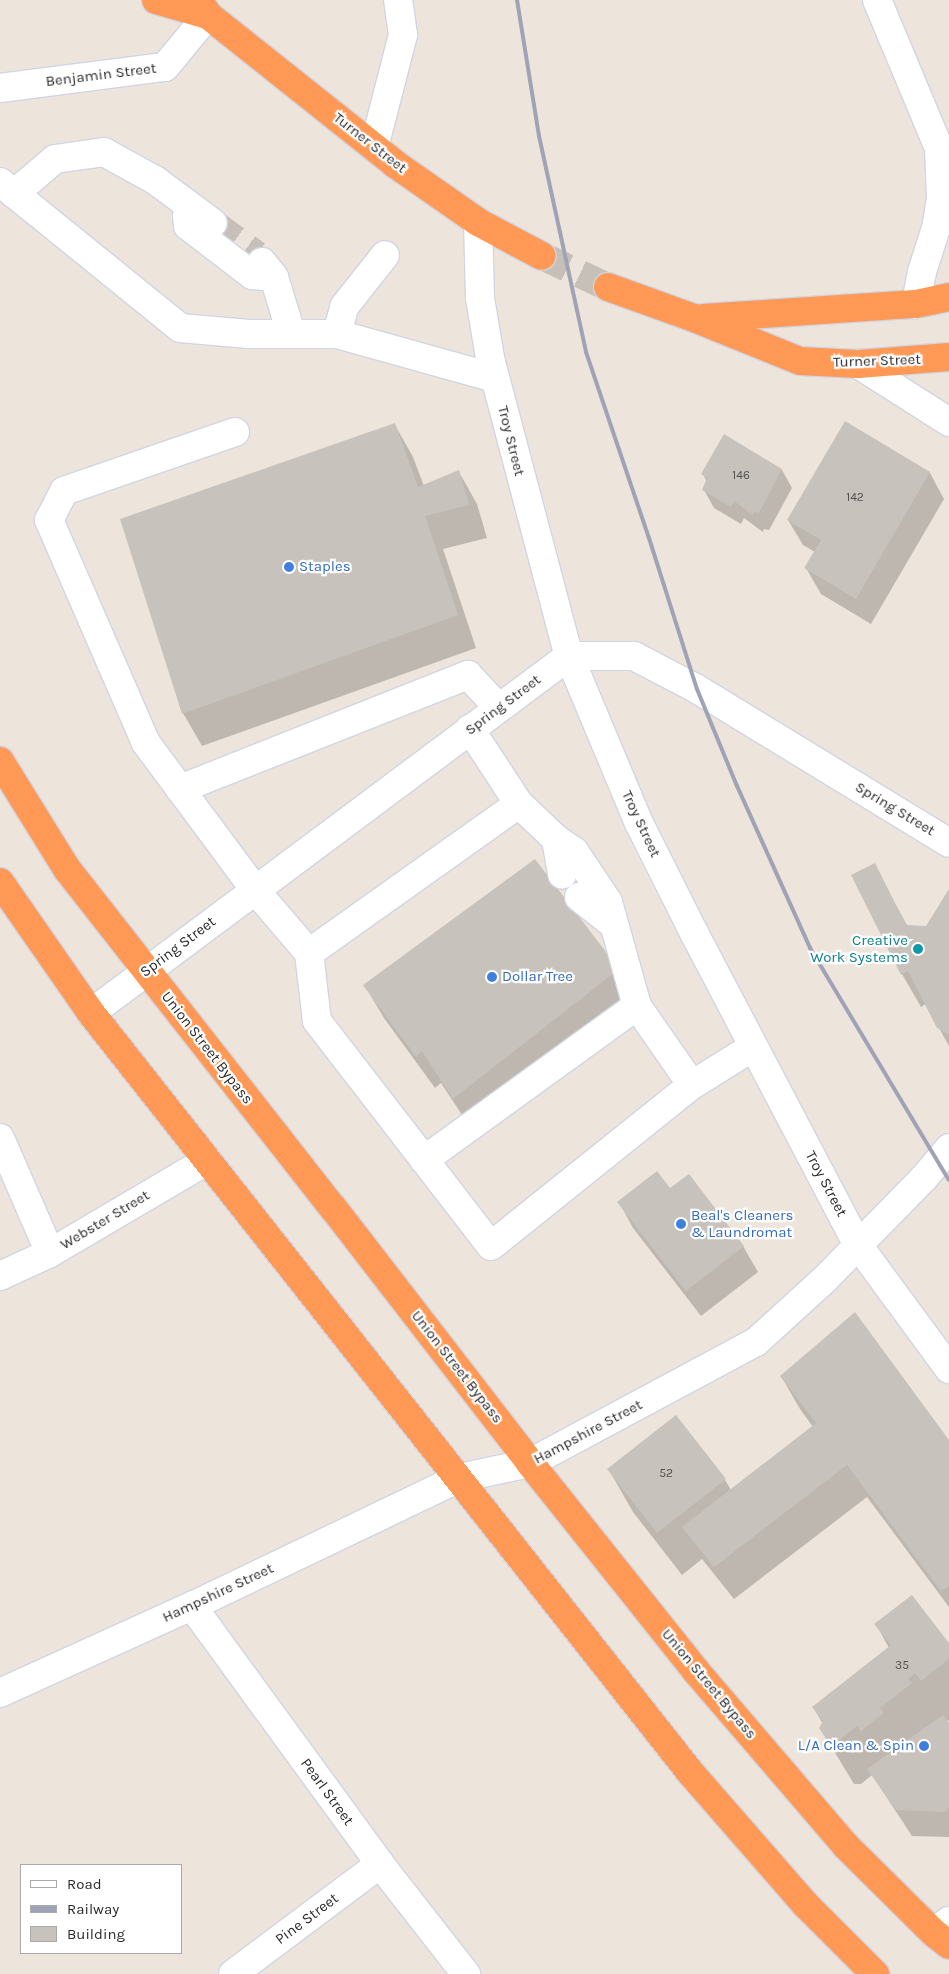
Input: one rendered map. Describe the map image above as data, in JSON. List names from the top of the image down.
{
  "streets": {
    "highway": ["Turner Street", "Union Street Bypass"],
    "street": [
      "Benjamin Street",
      "Troy Street",
      "Spring Street",
      "Webster Street",
      "Hampshire Street",
      "Pearl Street",
      "Pine Street"
    ]
  },
  "crossings": [
    ["Benjamin Street", "Turner Street"],
    ["Turner Street", "Troy Street"],
    ["Troy Street", "Spring Street"],
    ["Troy Street", "Hampshire Street"],
    ["Spring Street", "Union Street Bypass"],
    ["Union Street Bypass", "Hampshire Street"],
    ["Hampshire Street", "Pearl Street"],
    ["Pearl Street", "Pine Street"]
  ],
  "places": [
    "Staples",
    "Creative Work Systems",
    "Dollar Tree",
    "Beal's Cleaners & Laundromat",
    "L/A Clean & Spin"
  ],
  "house_numbers": [
    "146",
    "142",
    "52",
    "35"
  ],
  "legend": ["Road", "Railway", "Building"]
}
